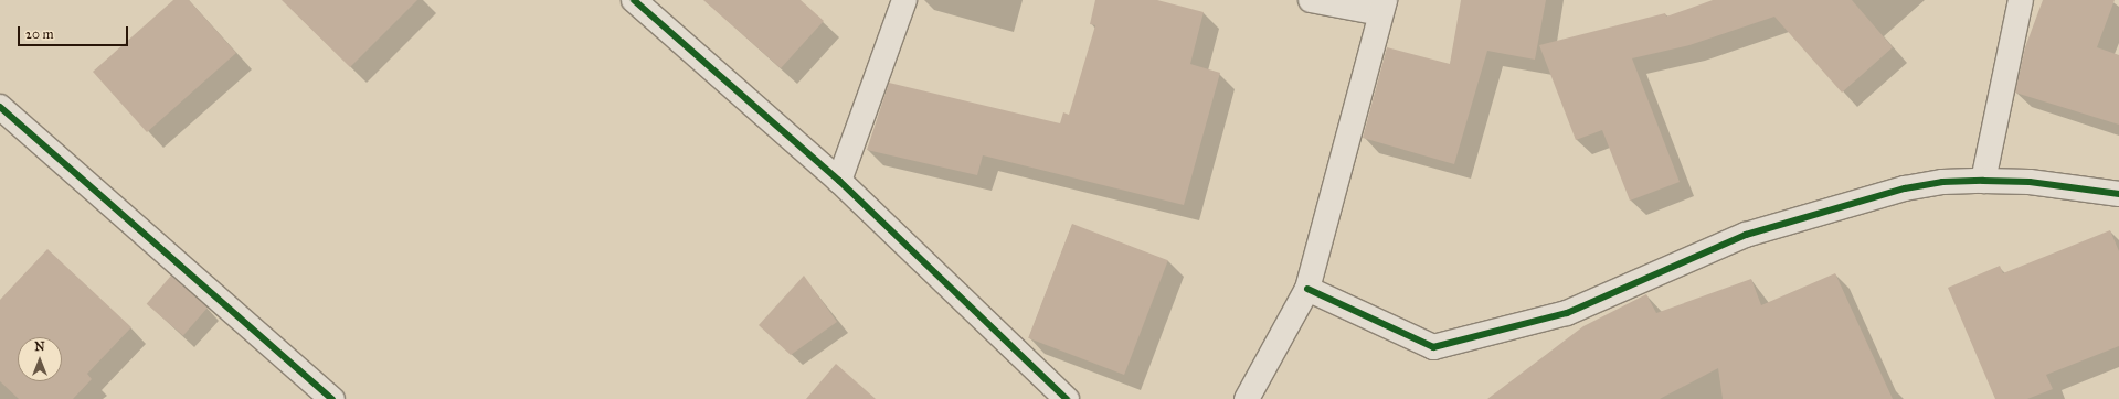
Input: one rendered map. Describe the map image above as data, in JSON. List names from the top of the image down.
{
  "scale_bar": "20 m",
  "north": "top"
}
